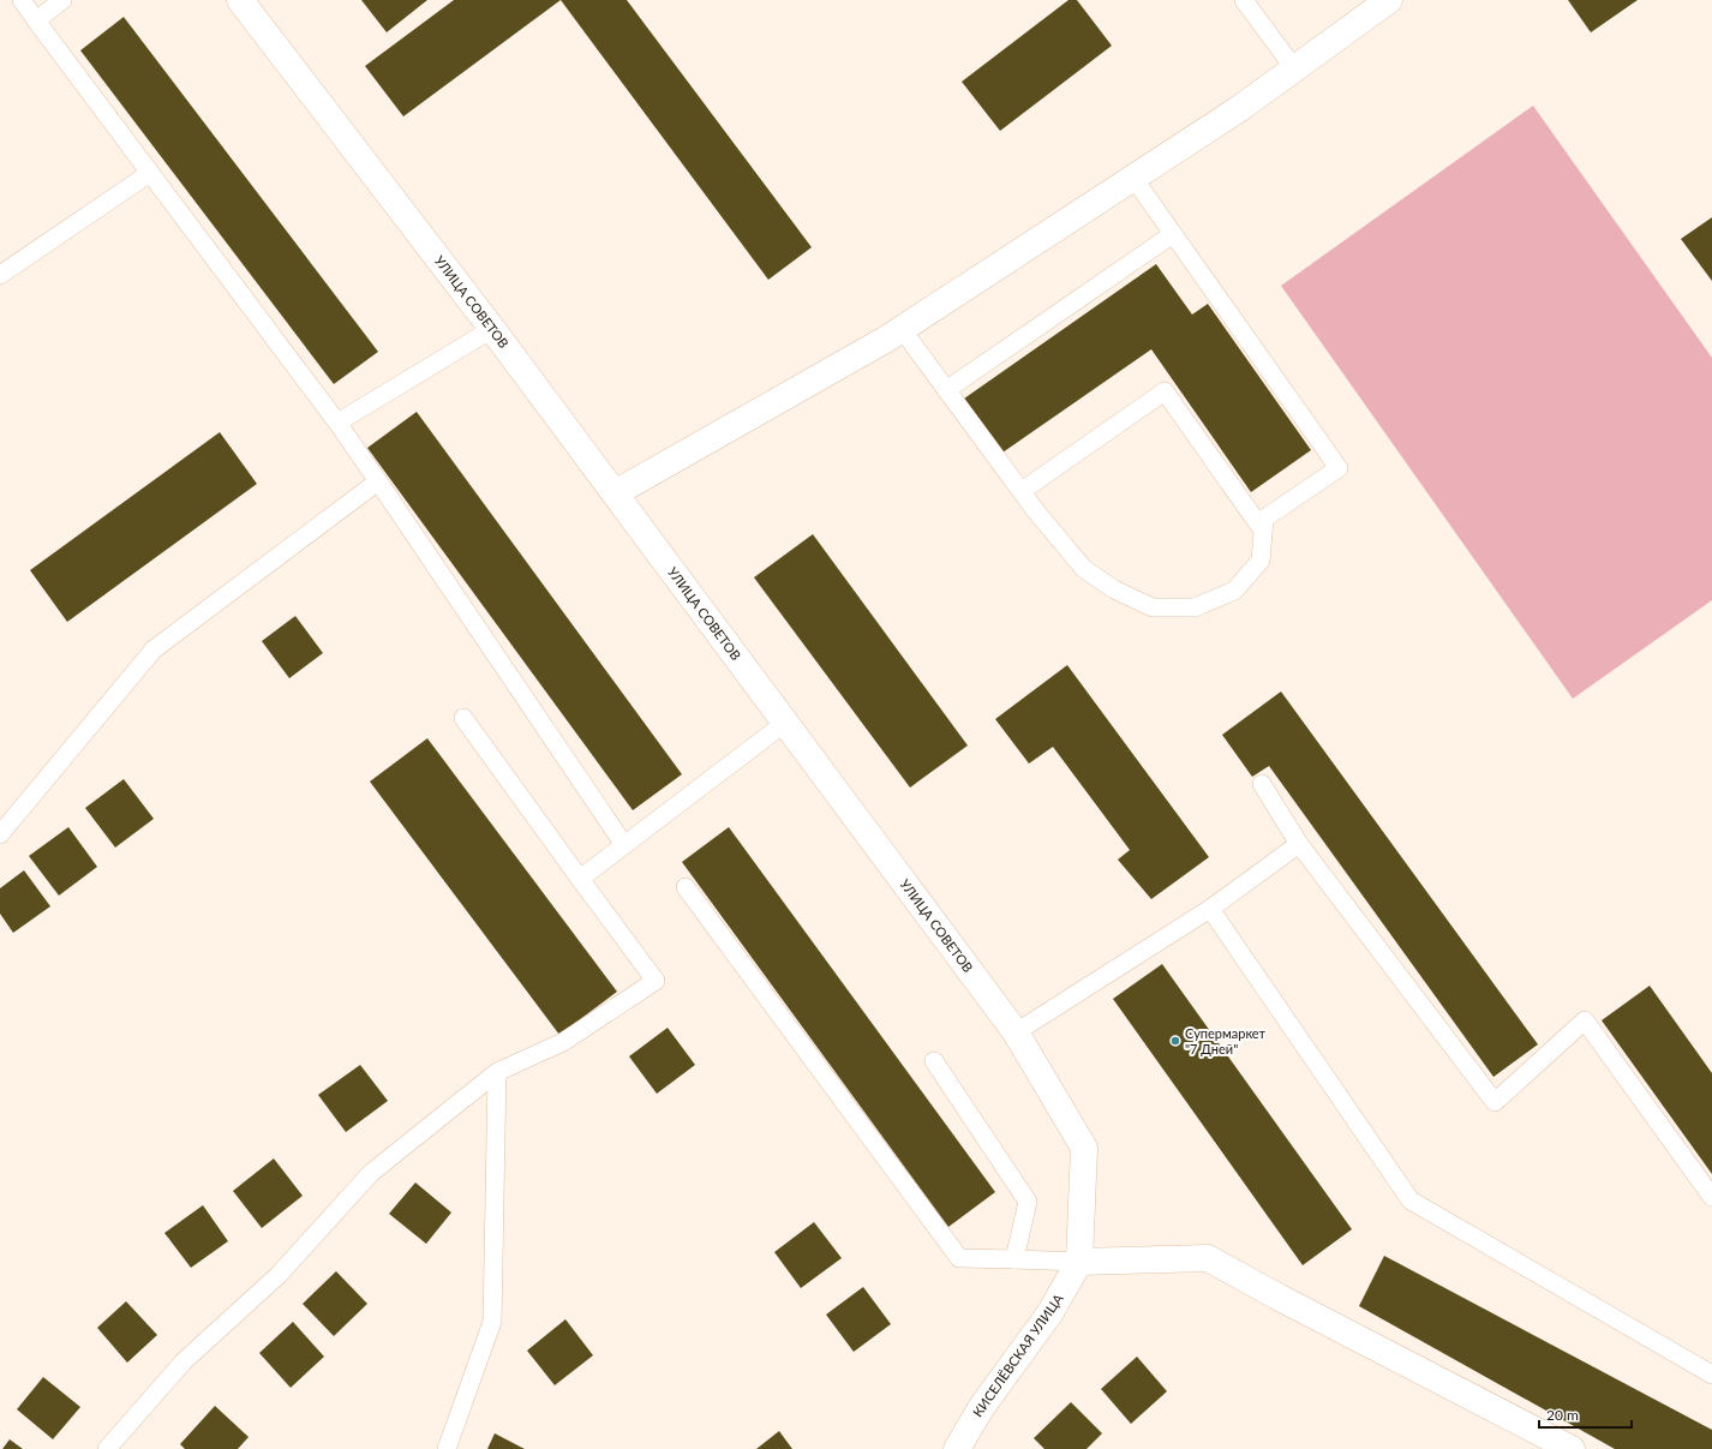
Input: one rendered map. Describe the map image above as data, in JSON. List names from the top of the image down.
{
  "streets": {
    "street": ["УЛИЦА СОВЕТОВ", "КИСЕЛЁВСКАЯ УЛИЦА"]
  },
  "crossings": [
    ["УЛИЦА СОВЕТОВ", "КИСЕЛЁВСКАЯ УЛИЦА"]
  ],
  "places": ["Супермаркет \"7 Дней\""],
  "scale_bar": "20 m"
}
